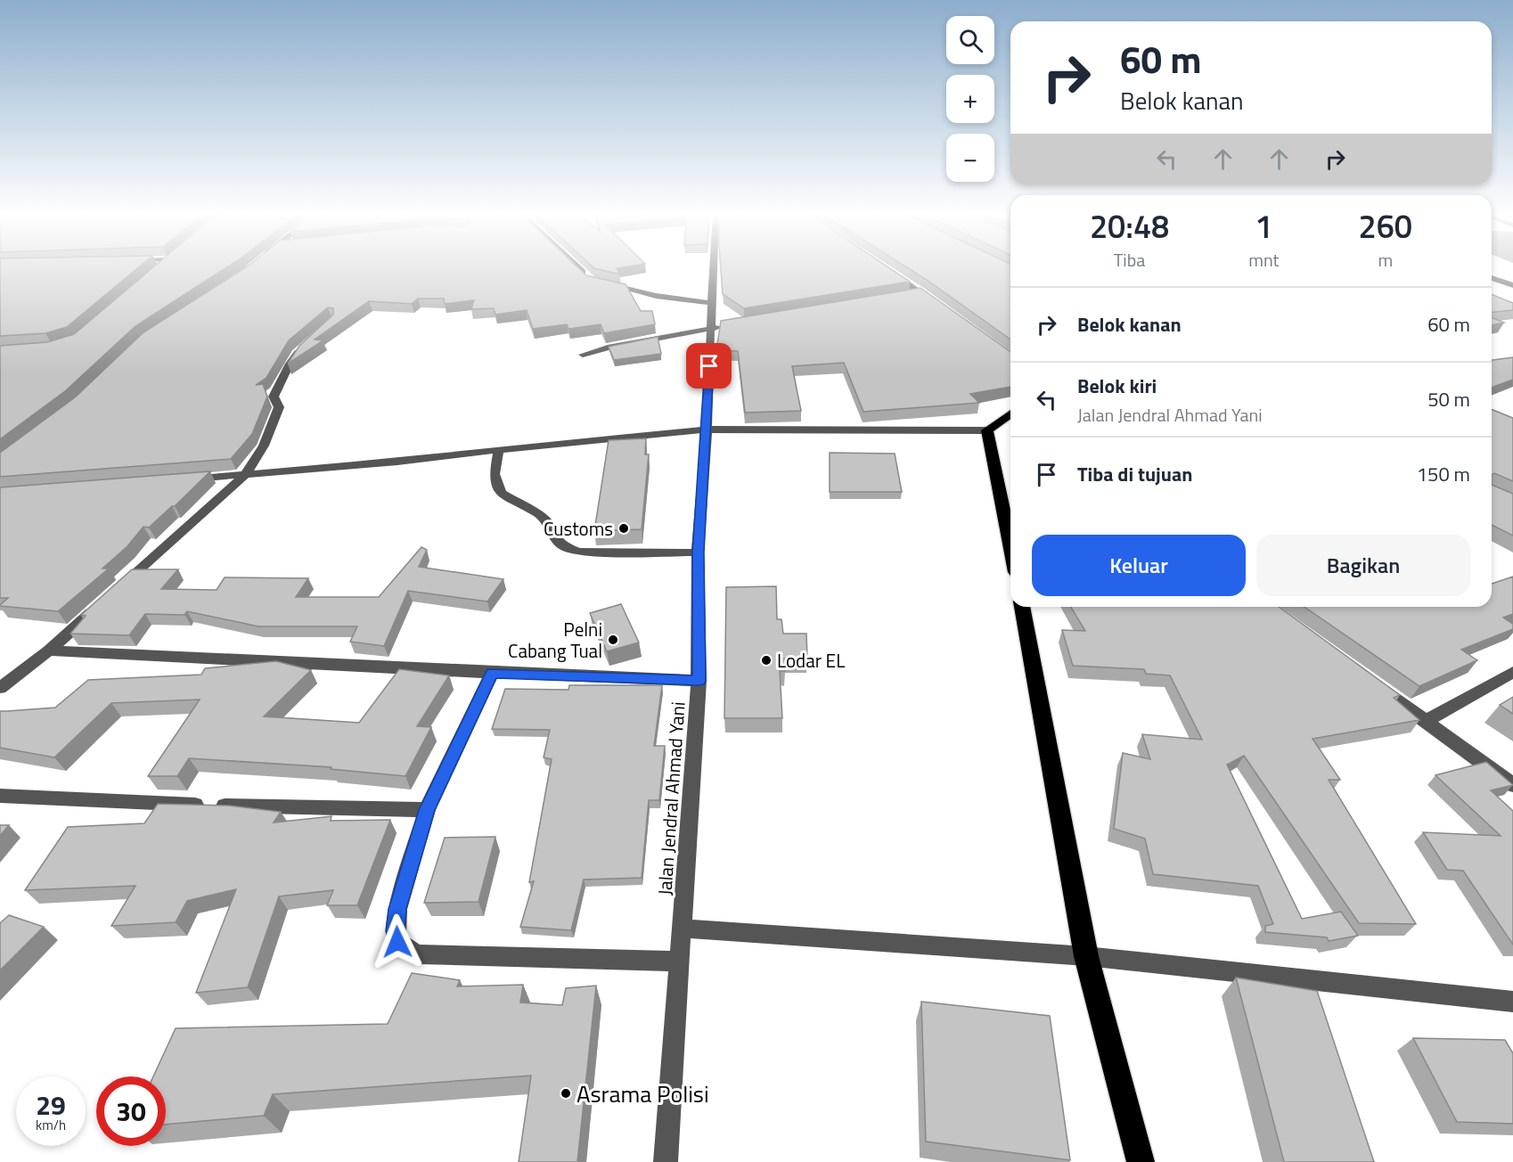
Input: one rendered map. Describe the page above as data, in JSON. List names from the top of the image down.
{
  "streets": {
    "street": ["Jalan Jendral Ahmad Yani"]
  },
  "places": [
    "Customs",
    "Pelni Cabang Tual",
    "Lodar EL",
    "Asrama Polisi"
  ],
  "page": {
    "map_buttons": ["+", "−"],
    "turn": ["60 m", "Belok kanan"],
    "eta": [
      "20:48",
      "Tiba",
      "1",
      "mnt",
      "260",
      "m"
    ],
    "list": [
      {
        "name": "Belok kanan",
        "value": "60 m"
      },
      {
        "name": "Belok kiri",
        "note": "Jalan Jendral Ahmad Yani",
        "value": "50 m"
      },
      {
        "name": "Tiba di tujuan",
        "value": "150 m"
      }
    ],
    "buttons": ["Keluar", "Bagikan"],
    "speed": "29 km/h",
    "limit": "30"
  }
}
